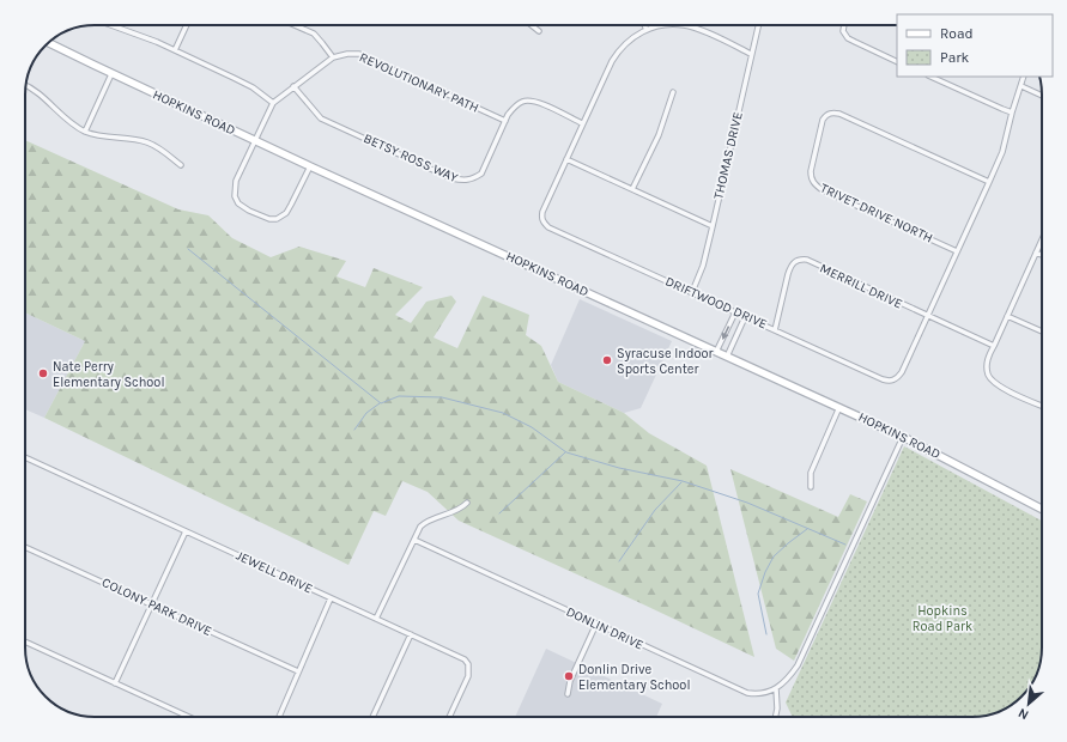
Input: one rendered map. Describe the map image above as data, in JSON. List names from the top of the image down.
{
  "streets": {
    "street": [
      "REVOLUTIONARY PATH",
      "HOPKINS ROAD",
      "THOMAS DRIVE",
      "BETSY ROSS WAY",
      "TRIVET DRIVE NORTH",
      "MERRILL DRIVE",
      "DRIFTWOOD DRIVE",
      "JEWELL DRIVE",
      "COLONY PARK DRIVE",
      "DONLIN DRIVE"
    ]
  },
  "crossings": [
    ["REVOLUTIONARY PATH", "HOPKINS ROAD"],
    ["REVOLUTIONARY PATH", "BETSY ROSS WAY"],
    ["THOMAS DRIVE", "DRIFTWOOD DRIVE"],
    ["BETSY ROSS WAY", "DRIFTWOOD DRIVE"],
    ["TRIVET DRIVE NORTH", "DRIFTWOOD DRIVE"],
    ["MERRILL DRIVE", "DRIFTWOOD DRIVE"]
  ],
  "parks": ["Hopkins Road Park"],
  "places": ["Syracuse Indoor Sports Center", "Nate Perry Elementary School", "Donlin Drive Elementary School"],
  "legend": ["Road", "Park"],
  "north": "bottom left"
}
